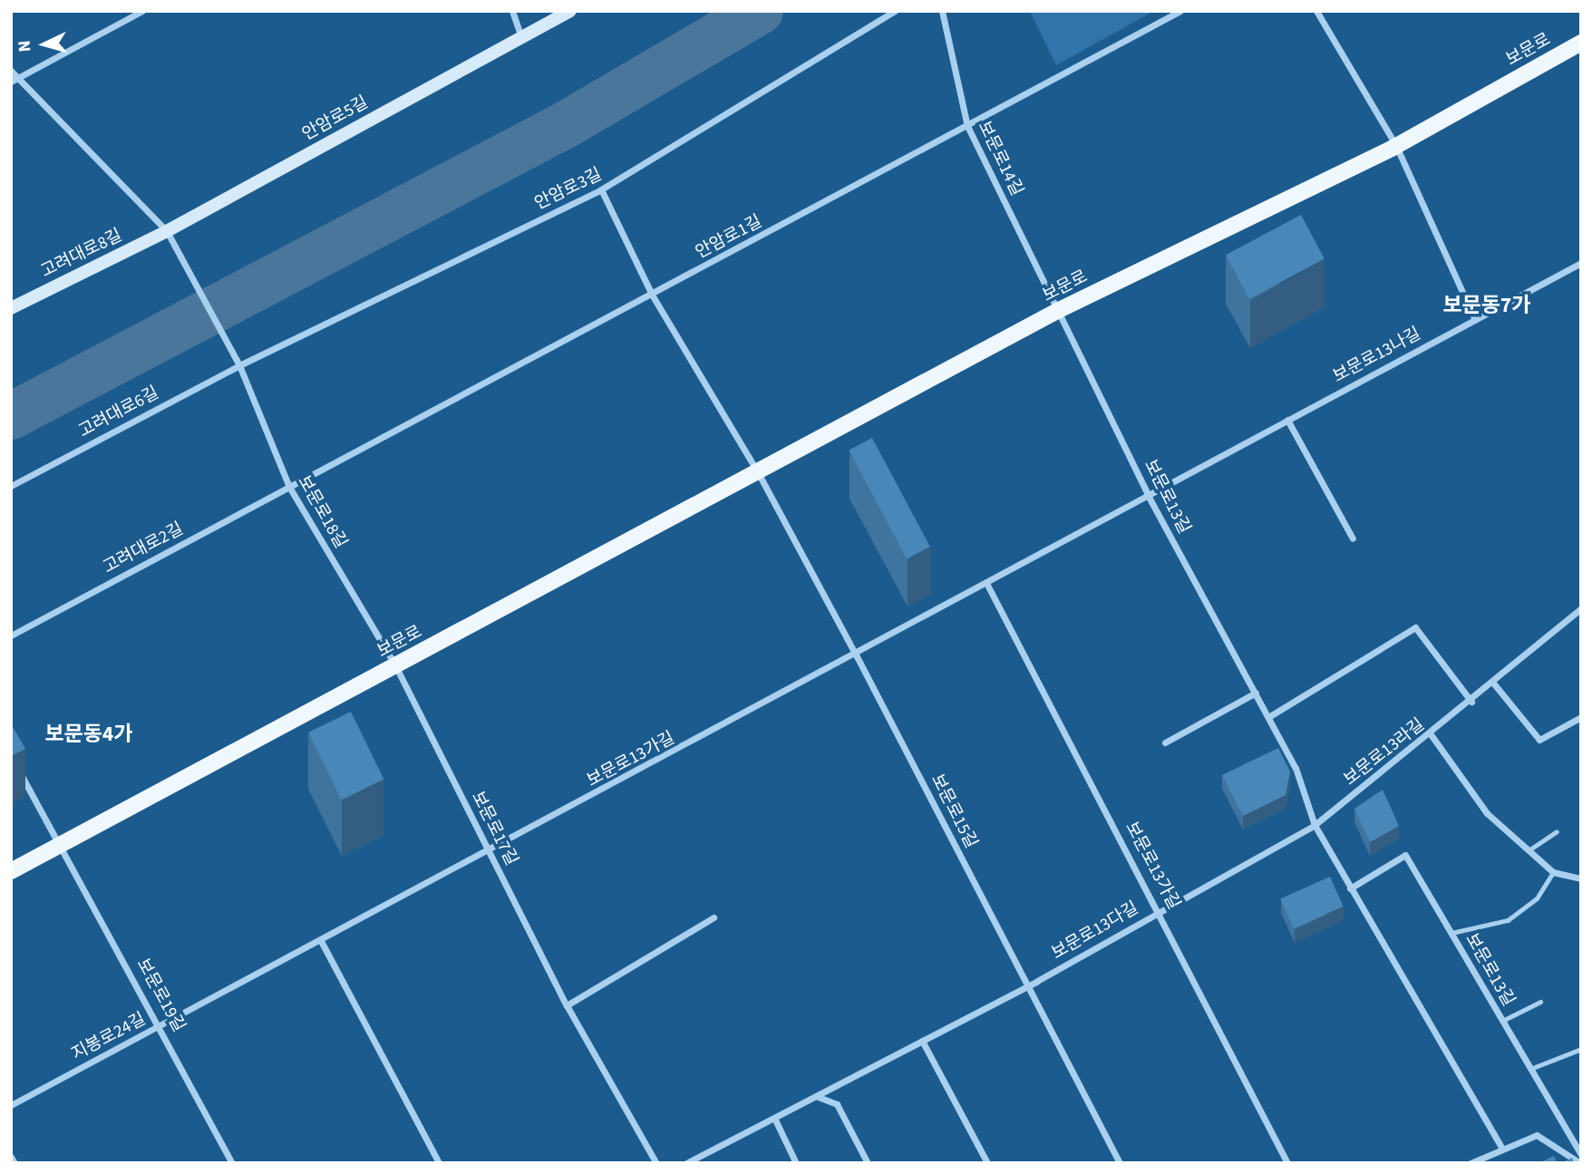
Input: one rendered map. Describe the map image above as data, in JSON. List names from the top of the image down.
{
  "streets": {
    "main road": ["보문로", "안암로5길", "고려대로8길"],
    "street": [
      "보문로14길",
      "안암로3길",
      "안암로1길",
      "보문로13나길",
      "고려대로6길",
      "보문로13길",
      "보문로18길",
      "고려대로2길",
      "보문로13라길",
      "보문로13가길",
      "보문로15길",
      "보문로17길",
      "보문로13다길",
      "보문로19길",
      "지봉로24길"
    ]
  },
  "crossings": [
    ["보문로", "보문로14길"],
    ["보문로", "보문로13길"],
    ["보문로", "보문로18길"],
    ["보문로", "보문로15길"],
    ["보문로", "보문로17길"],
    ["보문로", "보문로19길"],
    ["안암로5길", "고려대로8길"],
    ["안암로5길", "보문로18길"],
    ["보문로14길", "안암로1길"],
    ["보문로14길", "보문로13길"],
    ["안암로3길", "고려대로6길"],
    ["안암로3길", "보문로18길"],
    ["안암로1길", "보문로18길"],
    ["안암로1길", "고려대로2길"],
    ["고려대로8길", "보문로18길"],
    ["보문로13나길", "보문로13길"],
    ["보문로13나길", "보문로13가길"],
    ["고려대로6길", "보문로18길"],
    ["보문로13길", "보문로13라길"],
    ["보문로13길", "보문로13가길"],
    ["보문로13길", "보문로13다길"],
    ["보문로18길", "고려대로2길"],
    ["보문로18길", "보문로17길"],
    ["보문로13라길", "보문로13다길"],
    ["보문로13가길", "보문로15길"],
    ["보문로13가길", "보문로17길"],
    ["보문로13가길", "보문로13다길"],
    ["보문로13가길", "지봉로24길"],
    ["보문로15길", "보문로13다길"],
    ["보문로17길", "지봉로24길"],
    ["보문로19길", "지봉로24길"]
  ],
  "districts": ["보문동7가", "보문동4가"],
  "north": "left"
}
